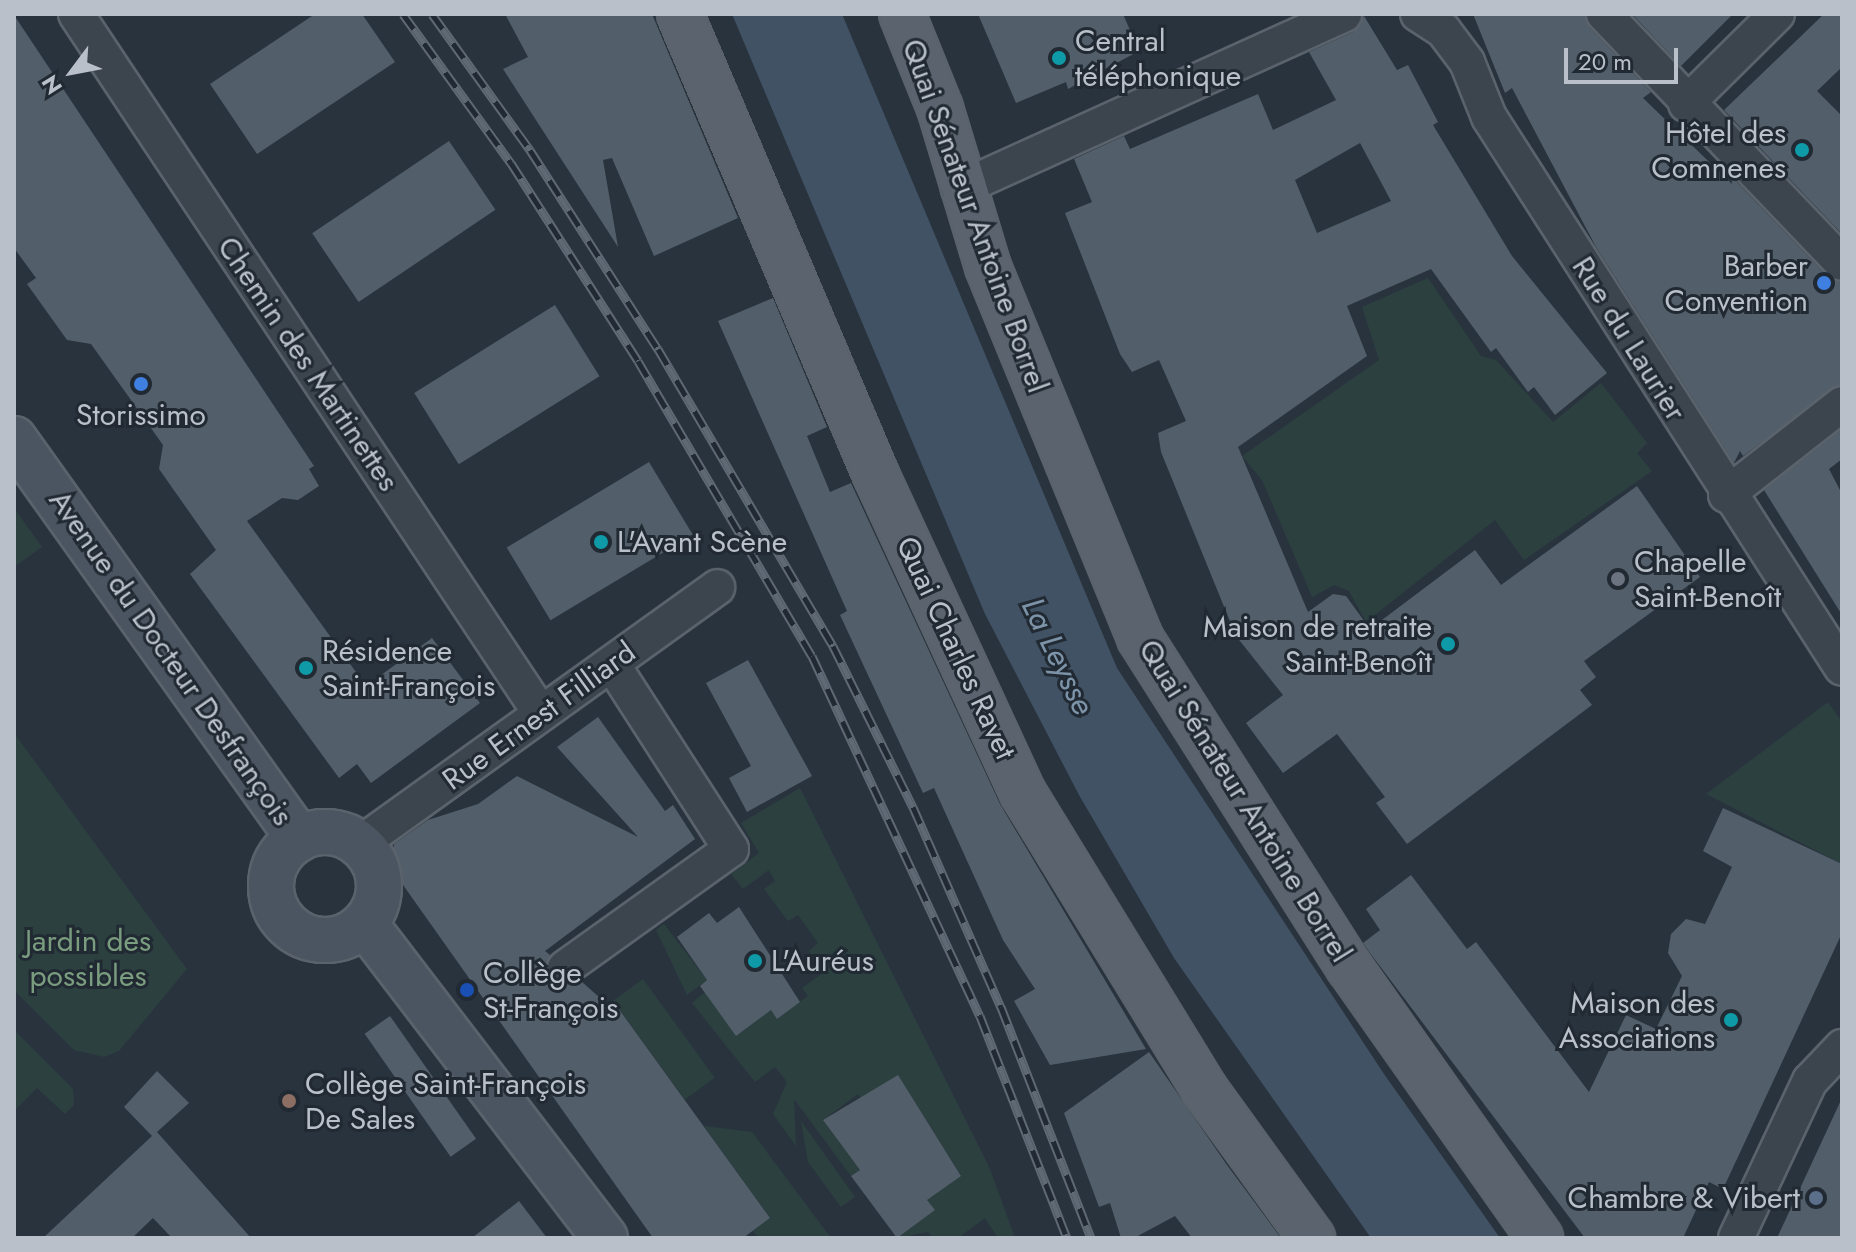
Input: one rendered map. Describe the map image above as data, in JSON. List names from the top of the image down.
{
  "streets": {
    "main road": ["Quai Sénateur Antoine Borrel", "Quai Charles Ravet", "Avenue du Docteur Desfrançois"],
    "street": ["Rue du Laurier", "Chemin des Martinettes", "Rue Ernest Filliard"]
  },
  "crossings": [
    ["Chemin des Martinettes", "Rue Ernest Filliard"],
    ["Avenue du Docteur Desfrançois", "Rue Ernest Filliard"]
  ],
  "water": ["La Leysse"],
  "parks": ["Jardin des possibles"],
  "places": [
    "Central téléphonique",
    "Hôtel des Comnenes",
    "Barber Convention",
    "Storissimo",
    "L'Avant Scène",
    "Chapelle Saint-Benoît",
    "Maison de retraite Saint-Benoît",
    "Résidence Saint-François",
    "L'Auréus",
    "Collège St-François",
    "Maison des Associations",
    "Collège Saint-François De Sales",
    "Chambre & Vibert"
  ],
  "scale_bar": "20 m",
  "north": "bottom left"
}
